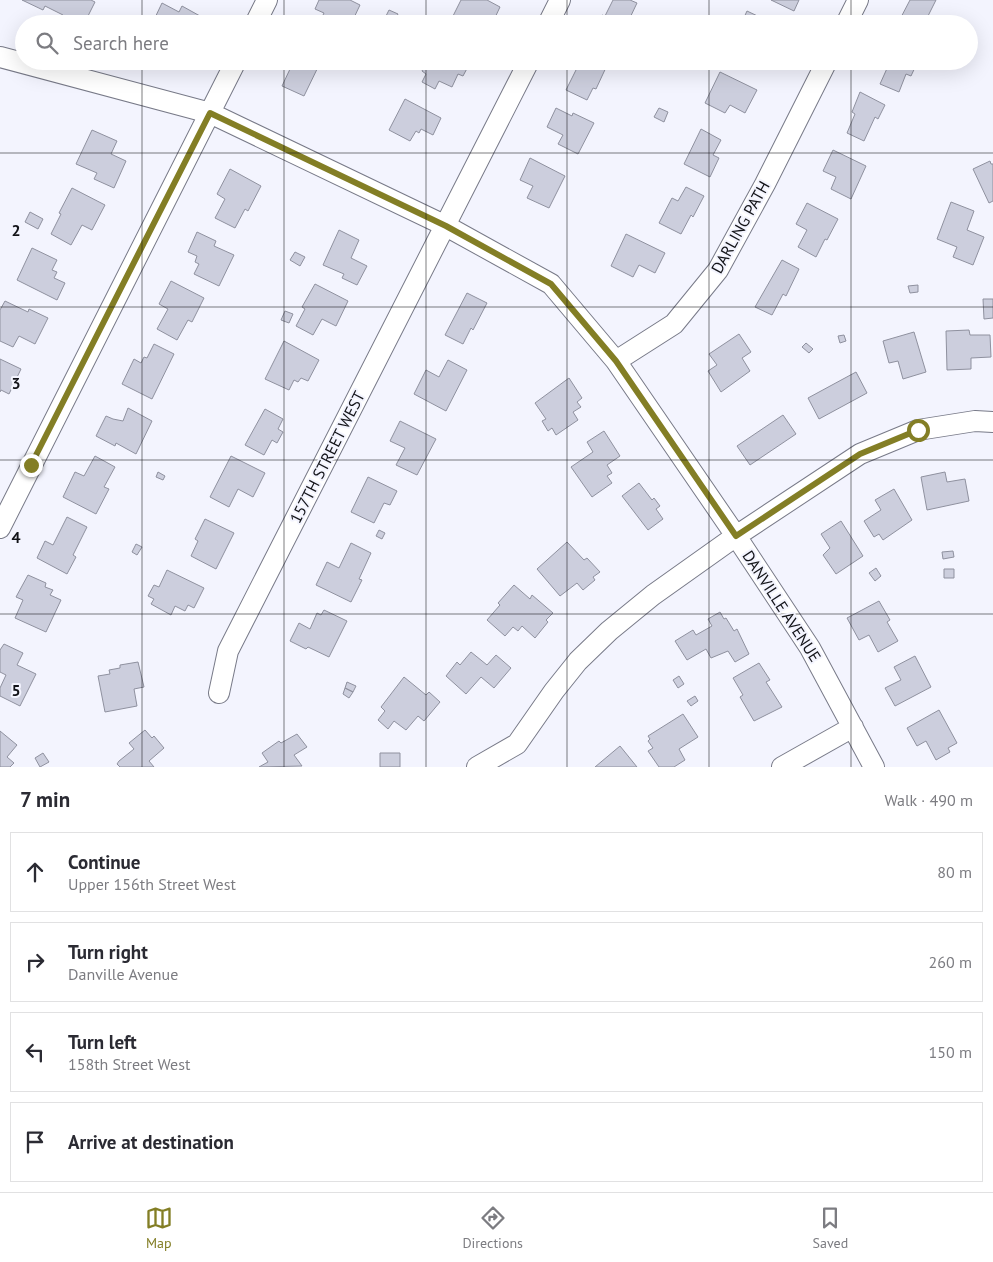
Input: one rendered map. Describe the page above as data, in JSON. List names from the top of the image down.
{
  "streets": {
    "street": ["DARLING PATH", "157TH STREET WEST", "DANVILLE AVENUE"]
  },
  "crossings": [
    ["DARLING PATH", "DANVILLE AVENUE"],
    ["157TH STREET WEST", "DANVILLE AVENUE"]
  ],
  "page": {
    "search": "Search here",
    "heading": ["7 min", "Walk · 490 m"],
    "list": [
      ["Continue", "Upper 156th Street West", "80 m"],
      ["Turn right", "Danville Avenue", "260 m"],
      ["Turn left", "158th Street West", "150 m"],
      "Arrive at destination"
    ],
    "nav": ["Map", "Directions", "Saved"]
  },
  "grid": {
    "rows": [
      "2",
      "3",
      "4",
      "5"
    ]
  }
}
